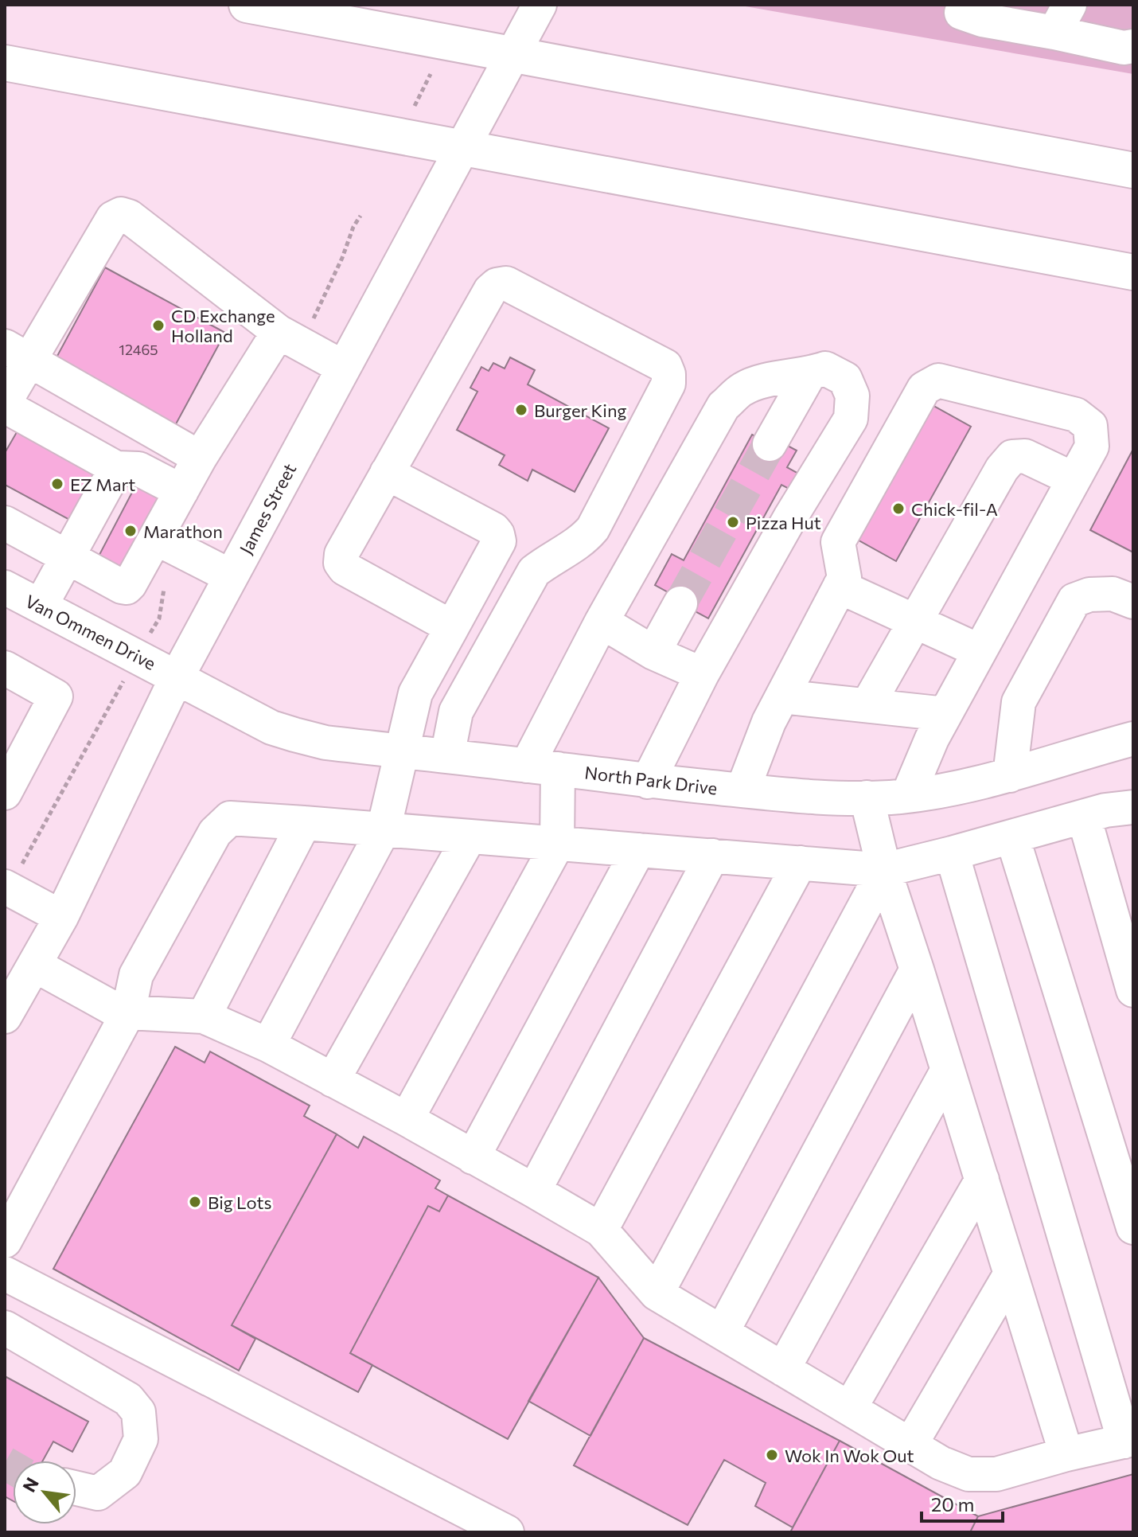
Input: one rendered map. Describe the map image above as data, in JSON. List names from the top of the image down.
{
  "streets": {
    "street": ["James Street", "Van Ommen Drive", "North Park Drive"]
  },
  "crossings": [
    ["James Street", "Van Ommen Drive"],
    ["James Street", "North Park Drive"],
    ["Van Ommen Drive", "North Park Drive"]
  ],
  "places": [
    "CD Exchange Holland",
    "Burger King",
    "EZ Mart",
    "Chick-fil-A",
    "Pizza Hut",
    "Marathon",
    "Big Lots",
    "Wok In Wok Out"
  ],
  "house_numbers": ["12465"],
  "scale_bar": "20 m",
  "north": "top left"
}
